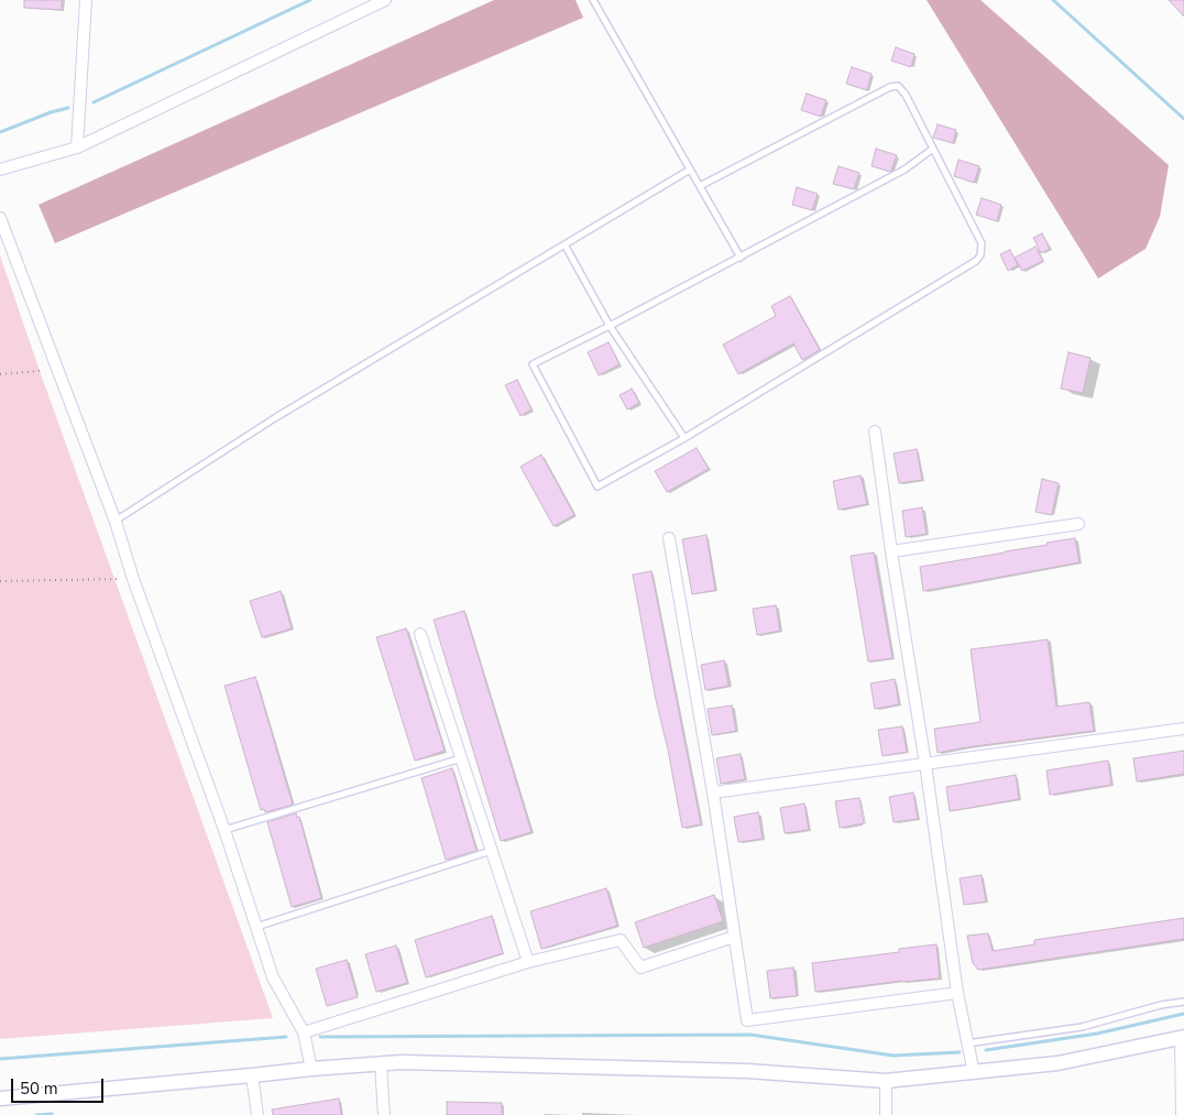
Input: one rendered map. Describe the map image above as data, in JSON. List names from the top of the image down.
{
  "scale_bar": "50 m"
}
